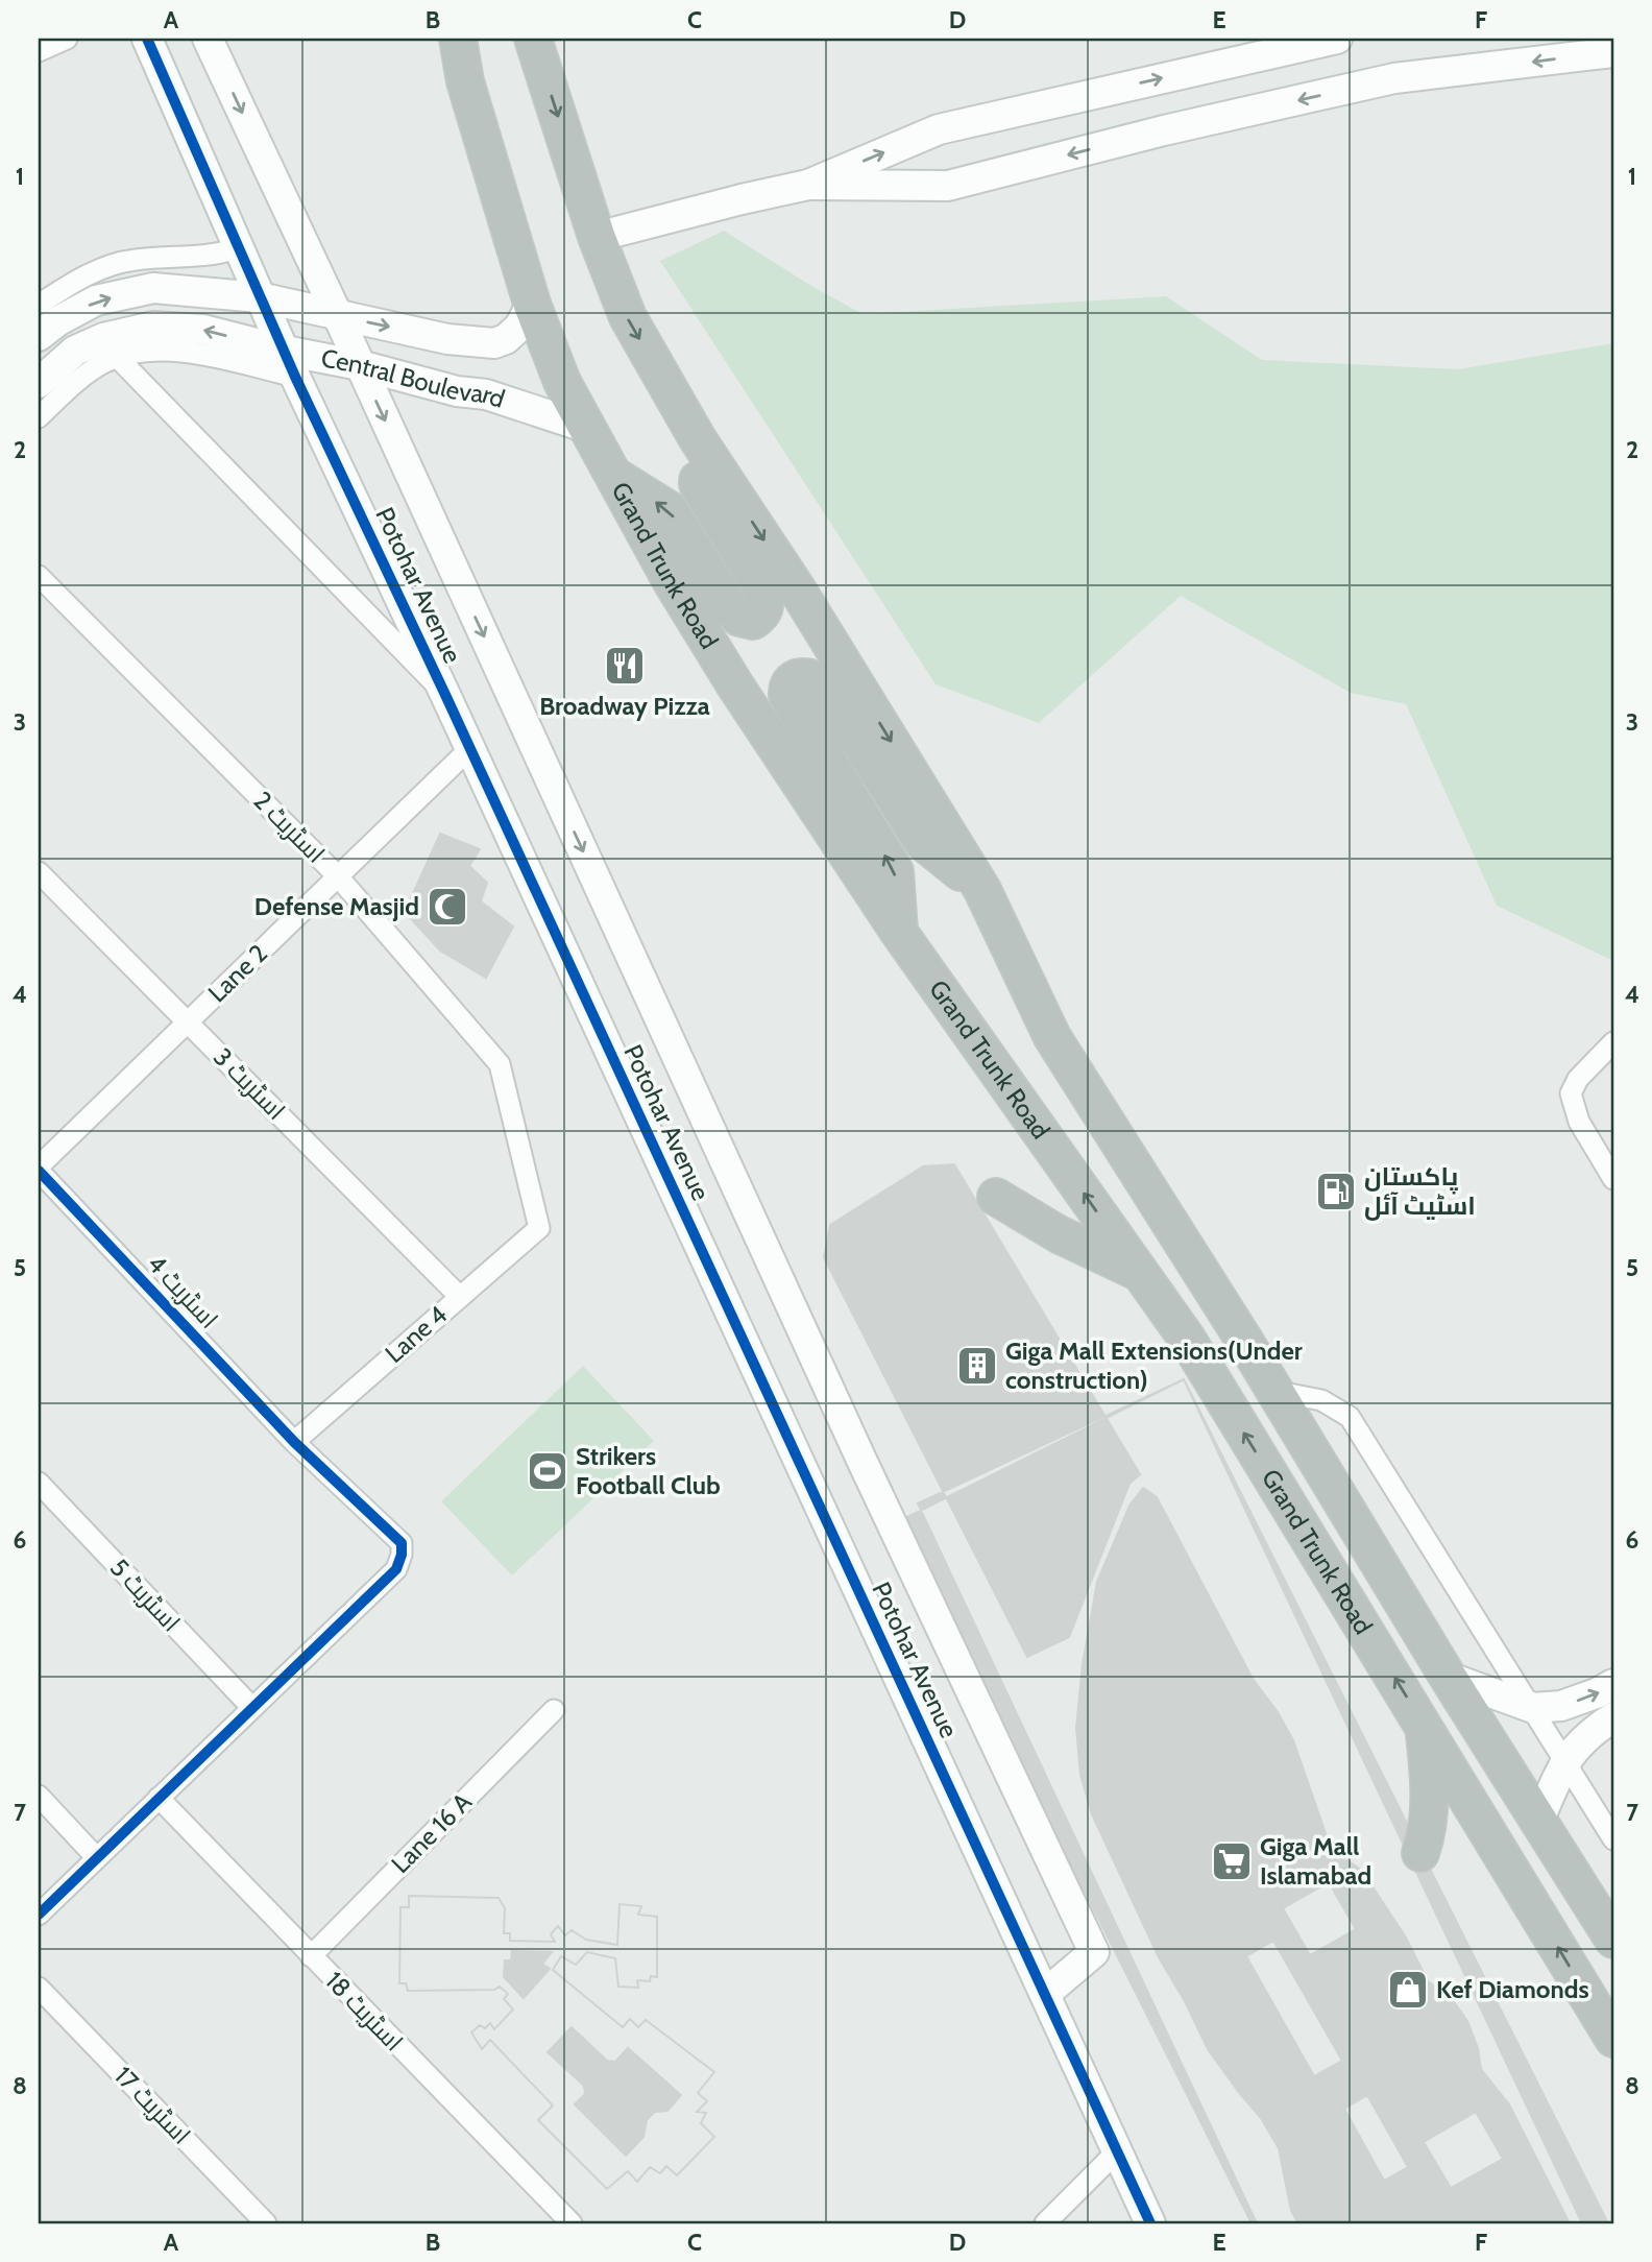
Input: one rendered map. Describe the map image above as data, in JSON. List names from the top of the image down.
{
  "streets": {
    "highway": ["Grand Trunk Road"],
    "street": [
      "Central Boulevard",
      "Potohar Avenue",
      "اسٹریٹ 2",
      "Lane 2",
      "اسٹریٹ 3",
      "اسٹریٹ 4",
      "Lane 4",
      "اسٹریٹ 5",
      "Lane 16 A",
      "اسٹریٹ 18",
      "اسٹریٹ 17"
    ]
  },
  "crossings": [
    ["Central Boulevard", "Grand Trunk Road"],
    ["Central Boulevard", "Potohar Avenue"],
    ["Potohar Avenue", "Lane 2"],
    ["اسٹریٹ 2", "Lane 2"],
    ["اسٹریٹ 2", "Lane 4"],
    ["Lane 2", "اسٹریٹ 3"],
    ["Lane 2", "اسٹریٹ 4"],
    ["اسٹریٹ 3", "Lane 4"],
    ["اسٹریٹ 4", "Lane 4"],
    ["اسٹریٹ 4", "اسٹریٹ 5"],
    ["اسٹریٹ 4", "اسٹریٹ 18"],
    ["Lane 16 A", "اسٹریٹ 18"]
  ],
  "places": {
    "restaurant": ["Broadway Pizza"],
    "mosque": ["Defense Masjid"],
    "fuel station": ["پاکستان اسٹیٹ آئل"],
    "building": ["Giga Mall Extensions(Under construction)"],
    "sports": ["Strikers Football Club"],
    "supermarket": ["Giga Mall Islamabad"],
    "shop": ["Kef Diamonds"]
  },
  "grid": {
    "columns": [
      "A",
      "B",
      "C",
      "D",
      "E",
      "F"
    ],
    "rows": [
      "1",
      "2",
      "3",
      "4",
      "5",
      "6",
      "7",
      "8"
    ]
  }
}
